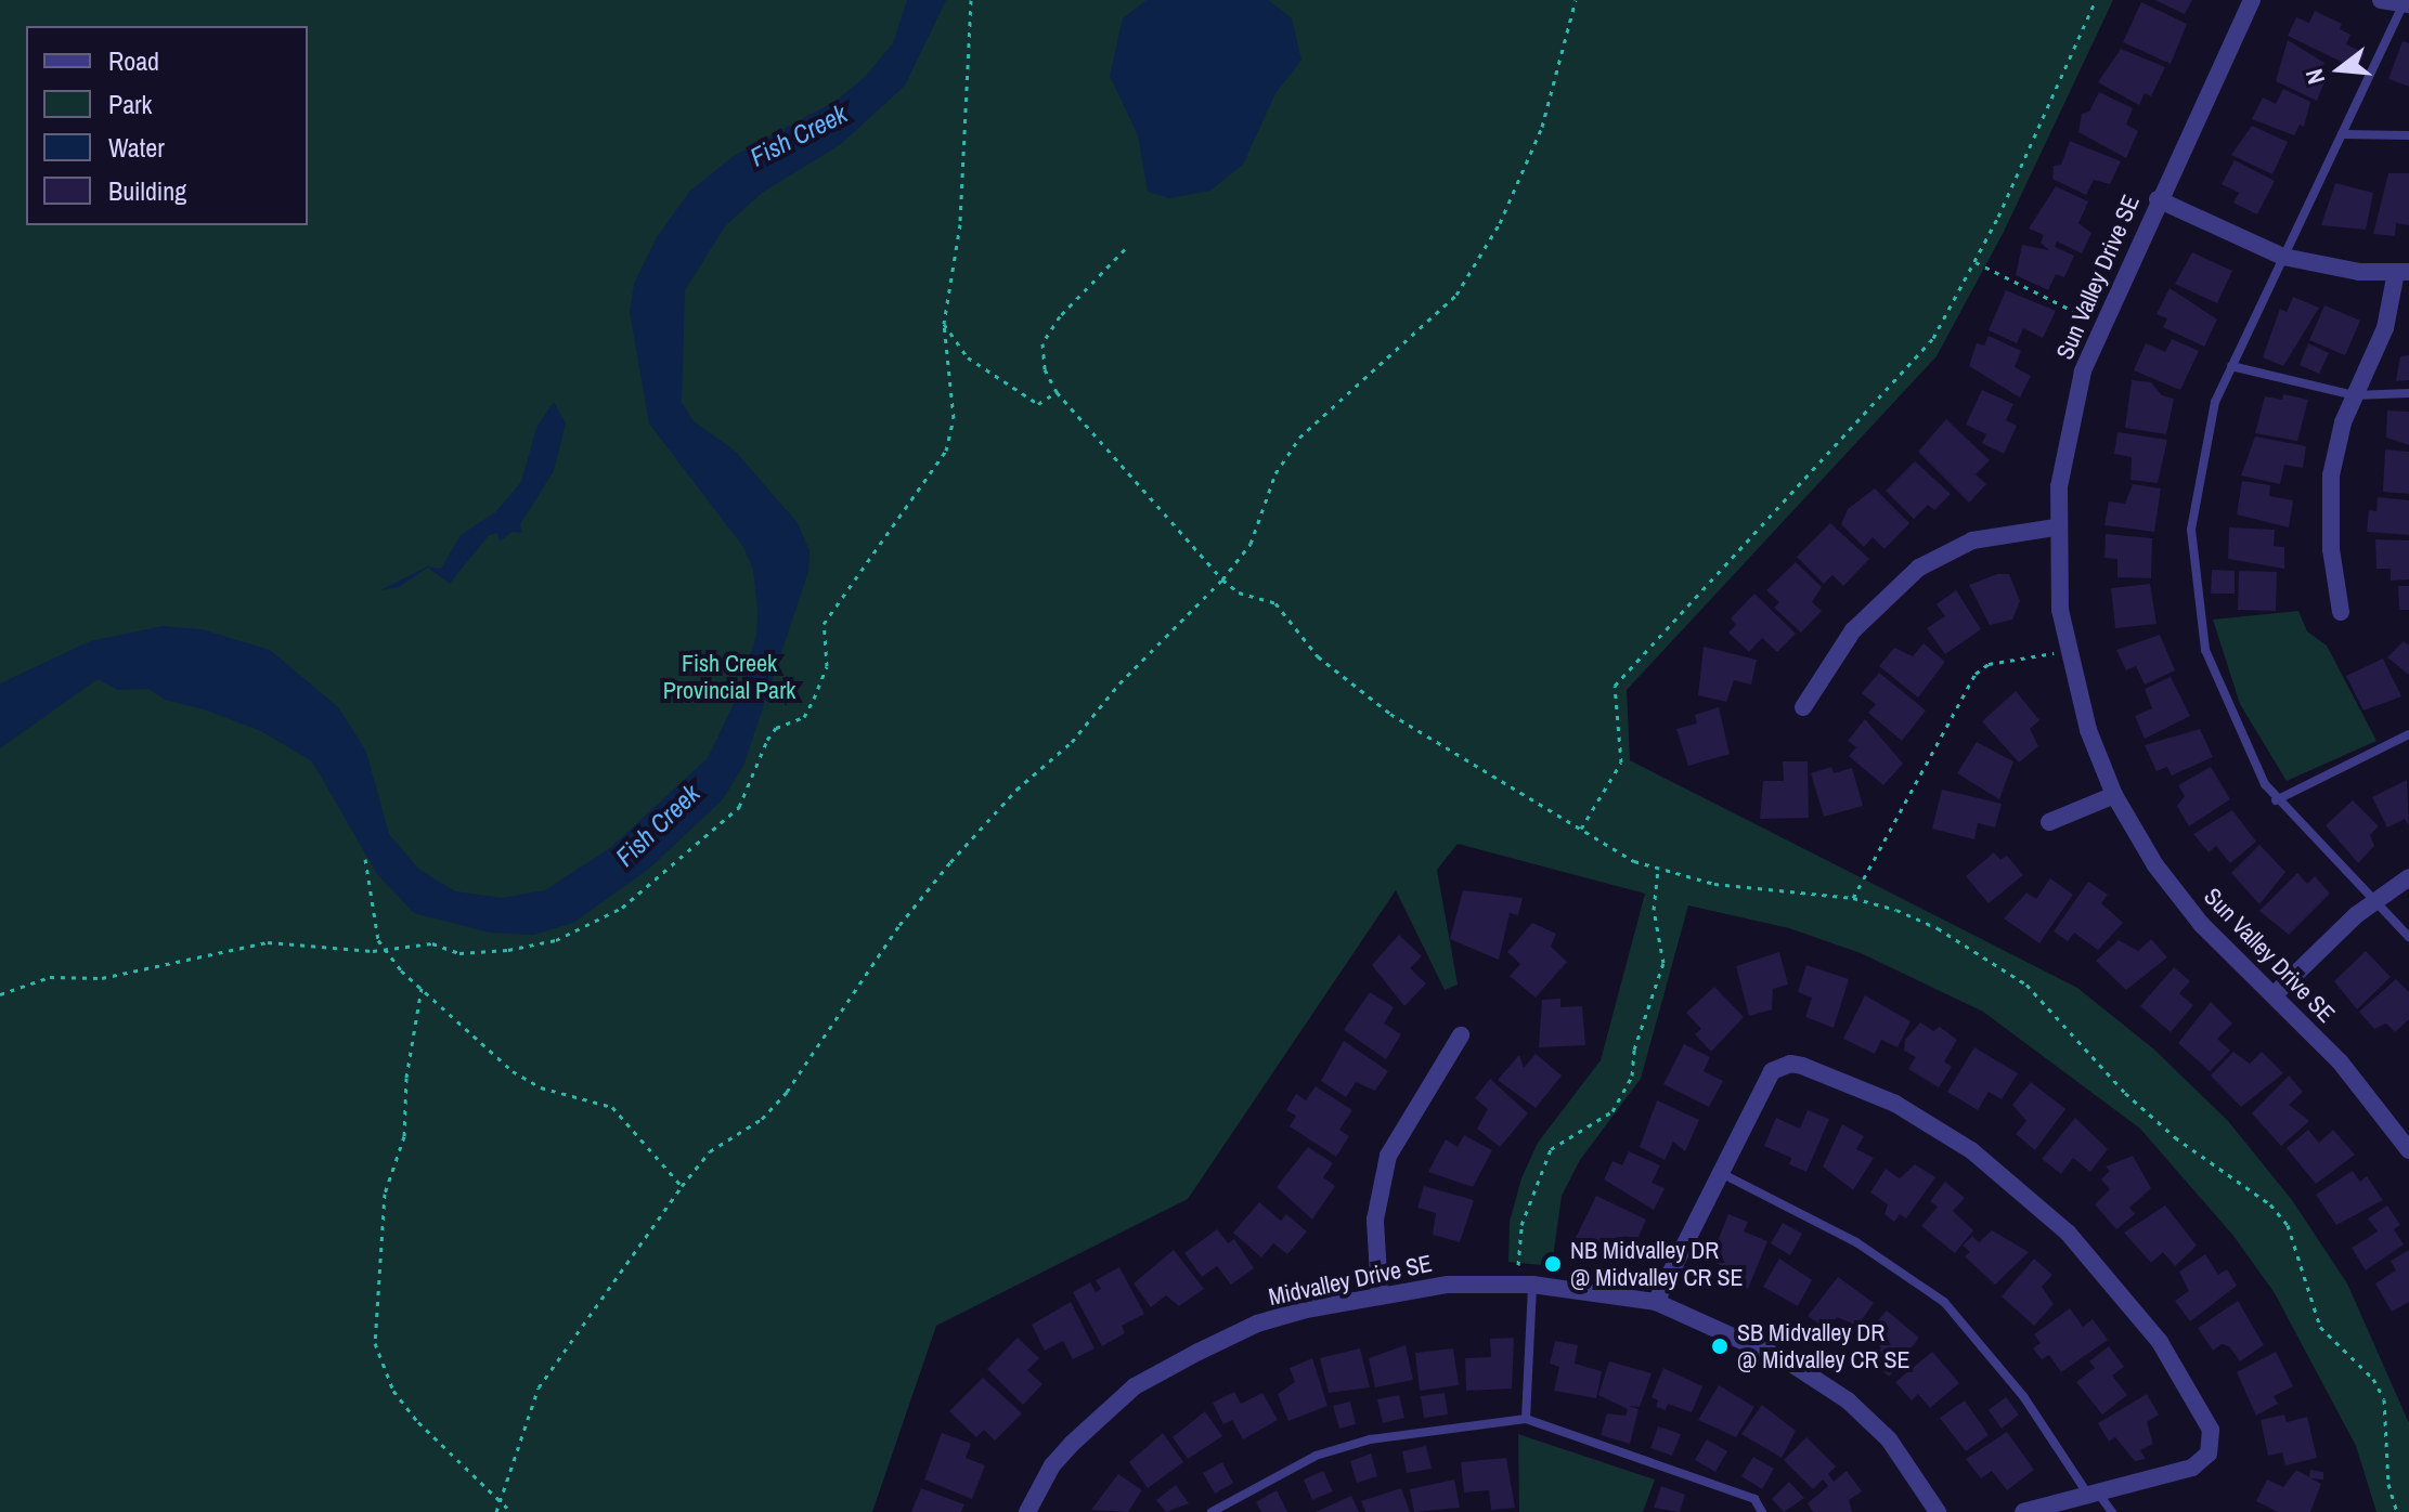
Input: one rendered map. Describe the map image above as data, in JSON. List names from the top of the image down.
{
  "streets": {
    "street": ["Sun Valley Drive SE", "Midvalley Drive SE"]
  },
  "water": ["Fish Creek"],
  "parks": ["Fish Creek Provincial Park"],
  "places": ["NB Midvalley DR @ Midvalley CR SE", "SB Midvalley DR @ Midvalley CR SE"],
  "legend": [
    "Road",
    "Park",
    "Water",
    "Building"
  ],
  "north": "left"
}
